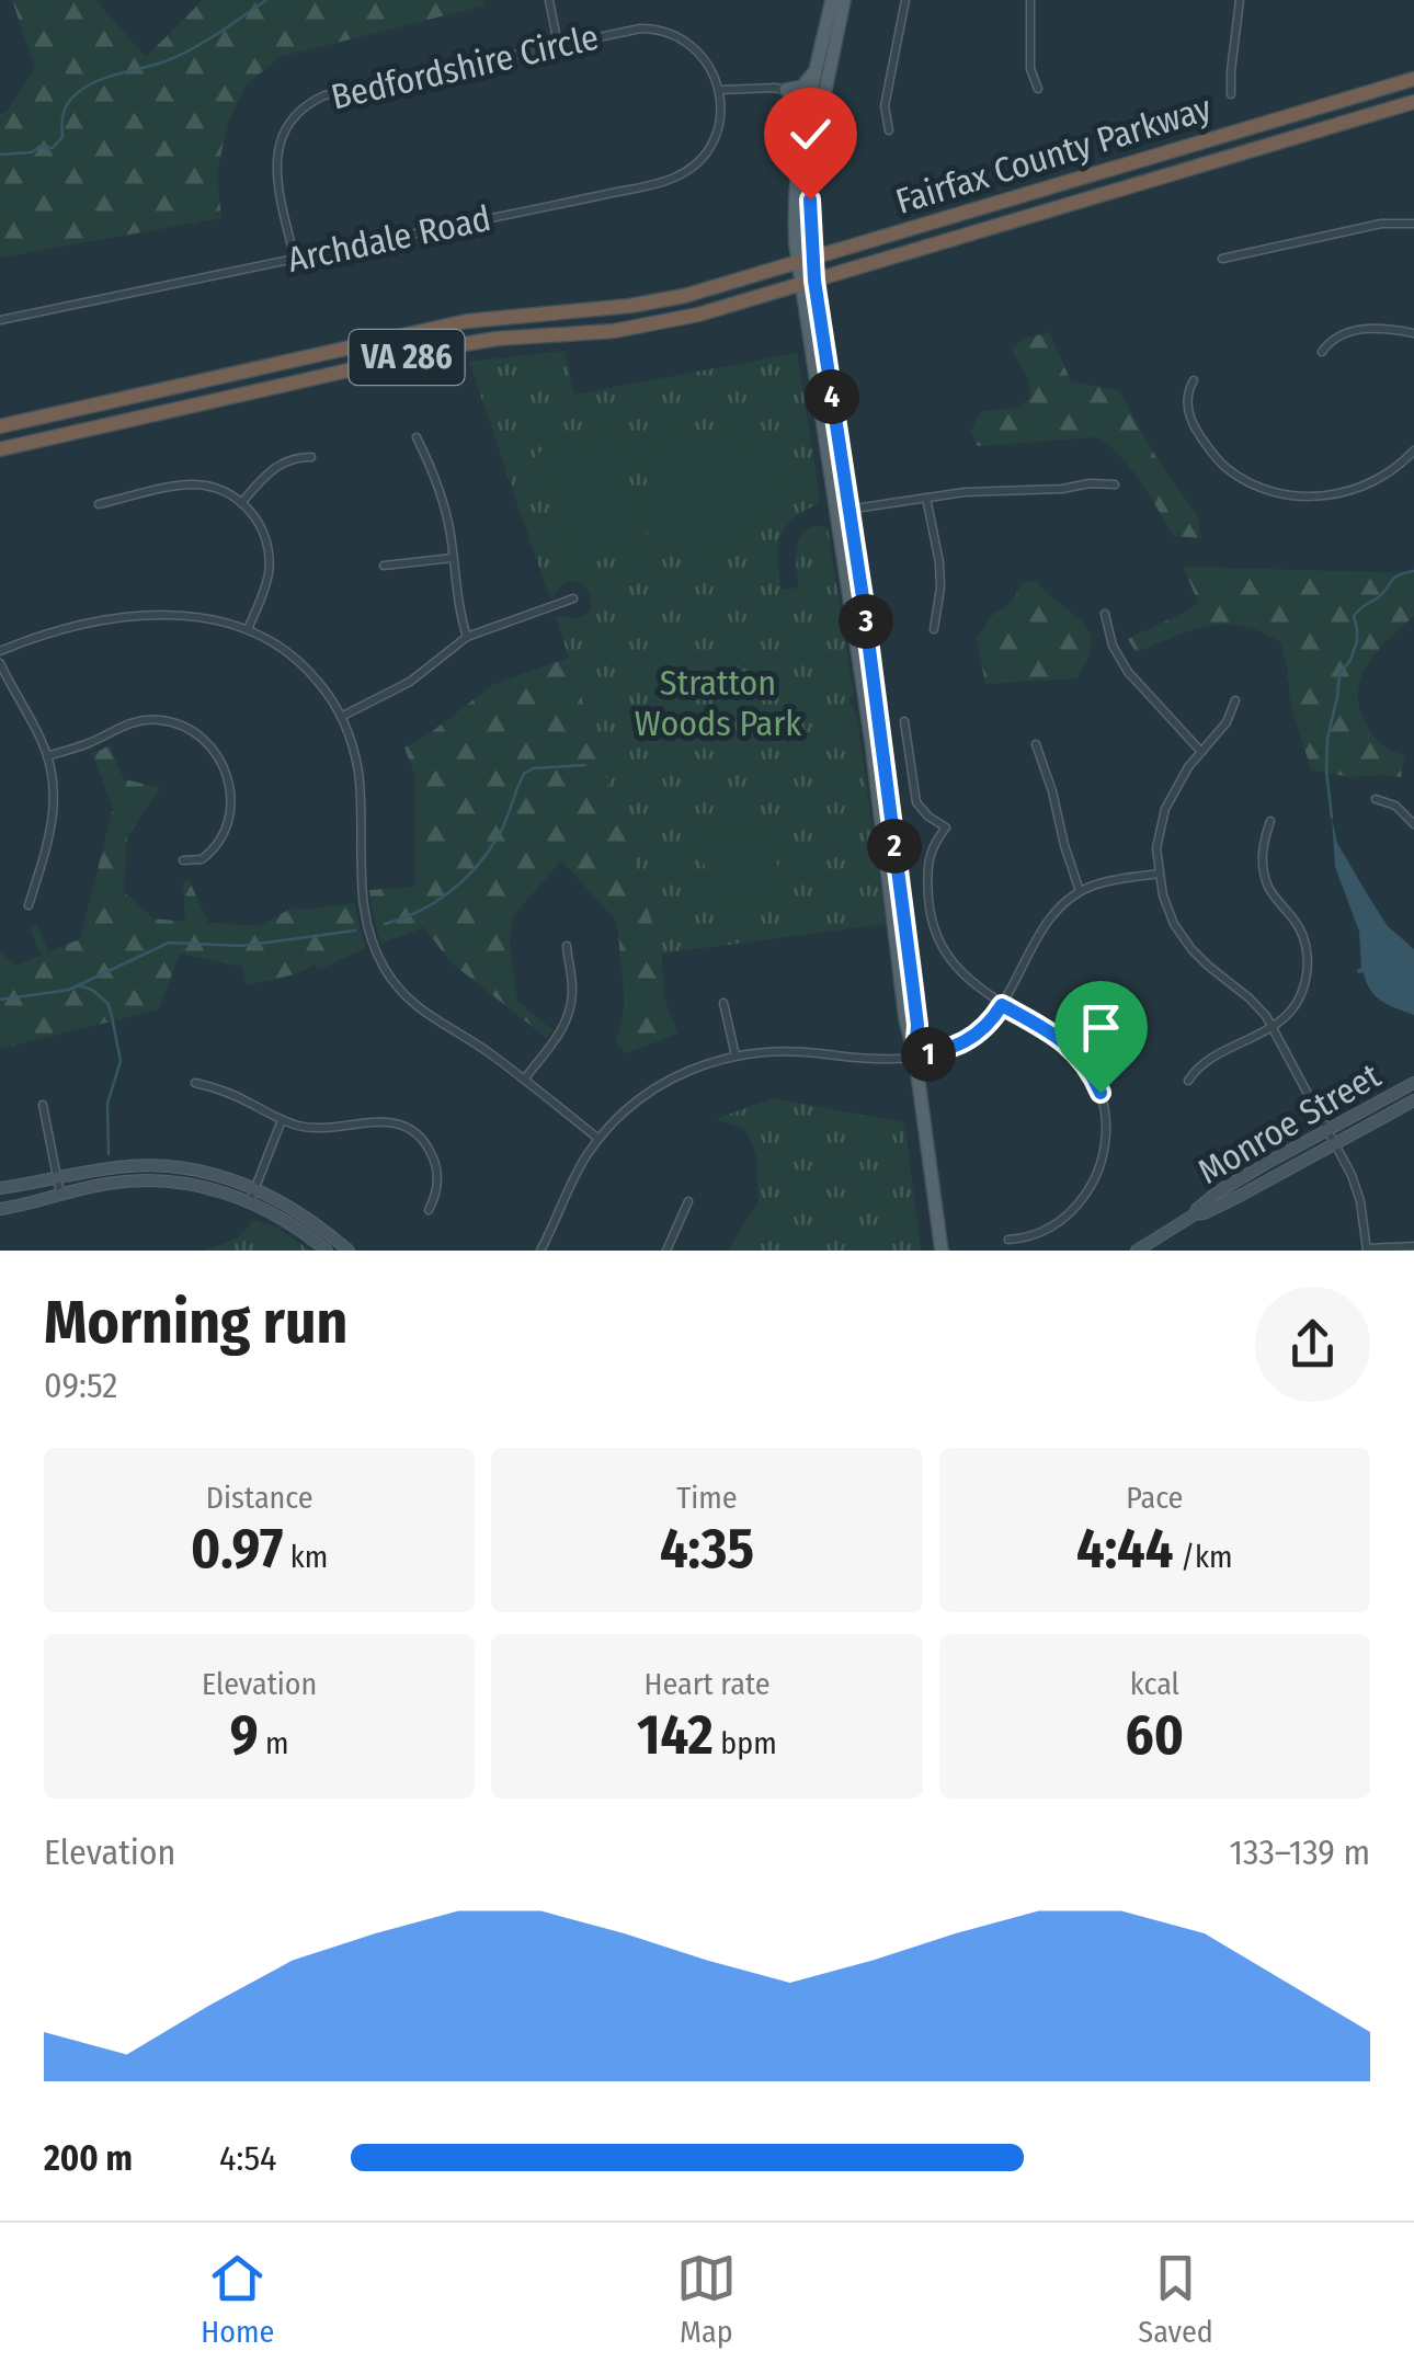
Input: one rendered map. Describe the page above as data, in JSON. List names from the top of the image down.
{
  "streets": {
    "highway": ["Fairfax County Parkway", "VA 286"],
    "main road": ["Monroe Street"],
    "street": ["Bedfordshire Circle", "Archdale Road"]
  },
  "crossings": [
    ["Bedfordshire Circle", "Archdale Road"]
  ],
  "parks": ["Stratton Woods Park"],
  "page": {
    "pins": [
      "4",
      "3",
      "2",
      "1"
    ],
    "heading": ["Morning run", "09:52"],
    "stats": [
      ["Distance", "0.97 km"],
      ["Time", "4:35"],
      ["Pace", "4:44 /km"],
      ["Elevation", "9 m"],
      ["Heart rate", "142 bpm"],
      ["kcal", "60"]
    ],
    "chart": ["Elevation", "133–139 m"],
    "list": [
      {
        "name": "200 m",
        "note": "4:54"
      }
    ],
    "tabs": ["Home", "Map", "Saved"]
  }
}
